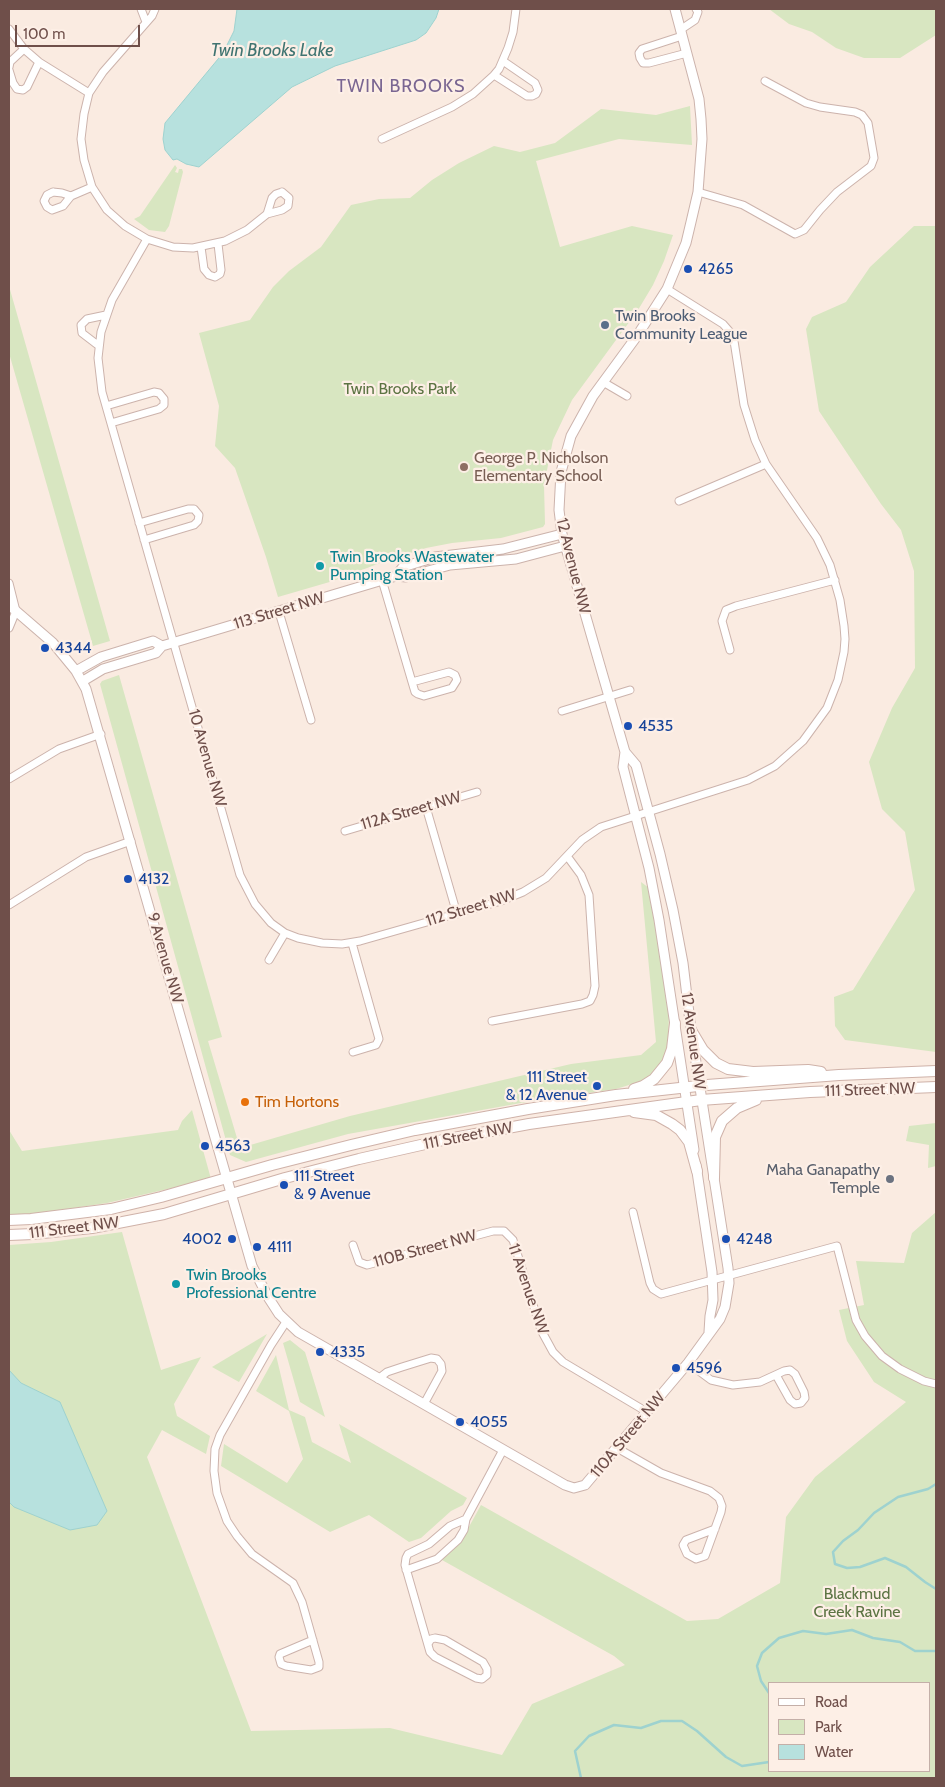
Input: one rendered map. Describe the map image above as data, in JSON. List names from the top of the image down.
{
  "streets": {
    "main road": ["111 Street NW"],
    "street": [
      "12 Avenue NW",
      "113 Street NW",
      "10 Avenue NW",
      "112A Street NW",
      "112 Street NW",
      "9 Avenue NW",
      "110B Street NW",
      "11 Avenue NW",
      "110A Street NW"
    ]
  },
  "crossings": [
    ["12 Avenue NW", "113 Street NW"],
    ["12 Avenue NW", "112 Street NW"],
    ["12 Avenue NW", "111 Street NW"],
    ["12 Avenue NW", "110A Street NW"],
    ["113 Street NW", "10 Avenue NW"],
    ["113 Street NW", "9 Avenue NW"],
    ["10 Avenue NW", "112 Street NW"],
    ["9 Avenue NW", "111 Street NW"],
    ["9 Avenue NW", "110A Street NW"],
    ["110B Street NW", "11 Avenue NW"],
    ["11 Avenue NW", "110A Street NW"]
  ],
  "districts": ["TWIN BROOKS"],
  "water": ["Twin Brooks Lake"],
  "parks": ["Twin Brooks Park", "Blackmud Creek Ravine"],
  "places": [
    "4265",
    "Twin Brooks Community League",
    "George P. Nicholson Elementary School",
    "Twin Brooks Wastewater Pumping Station",
    "4344",
    "4535",
    "4132",
    "111 Street & 12 Avenue",
    "Tim Hortons",
    "4563",
    "Maha Ganapathy Temple",
    "111 Street & 9 Avenue",
    "4002",
    "4248",
    "4111",
    "Twin Brooks Professional Centre",
    "4335",
    "4596",
    "4055"
  ],
  "legend": ["Road", "Park", "Water"],
  "scale_bar": "100 m"
}
